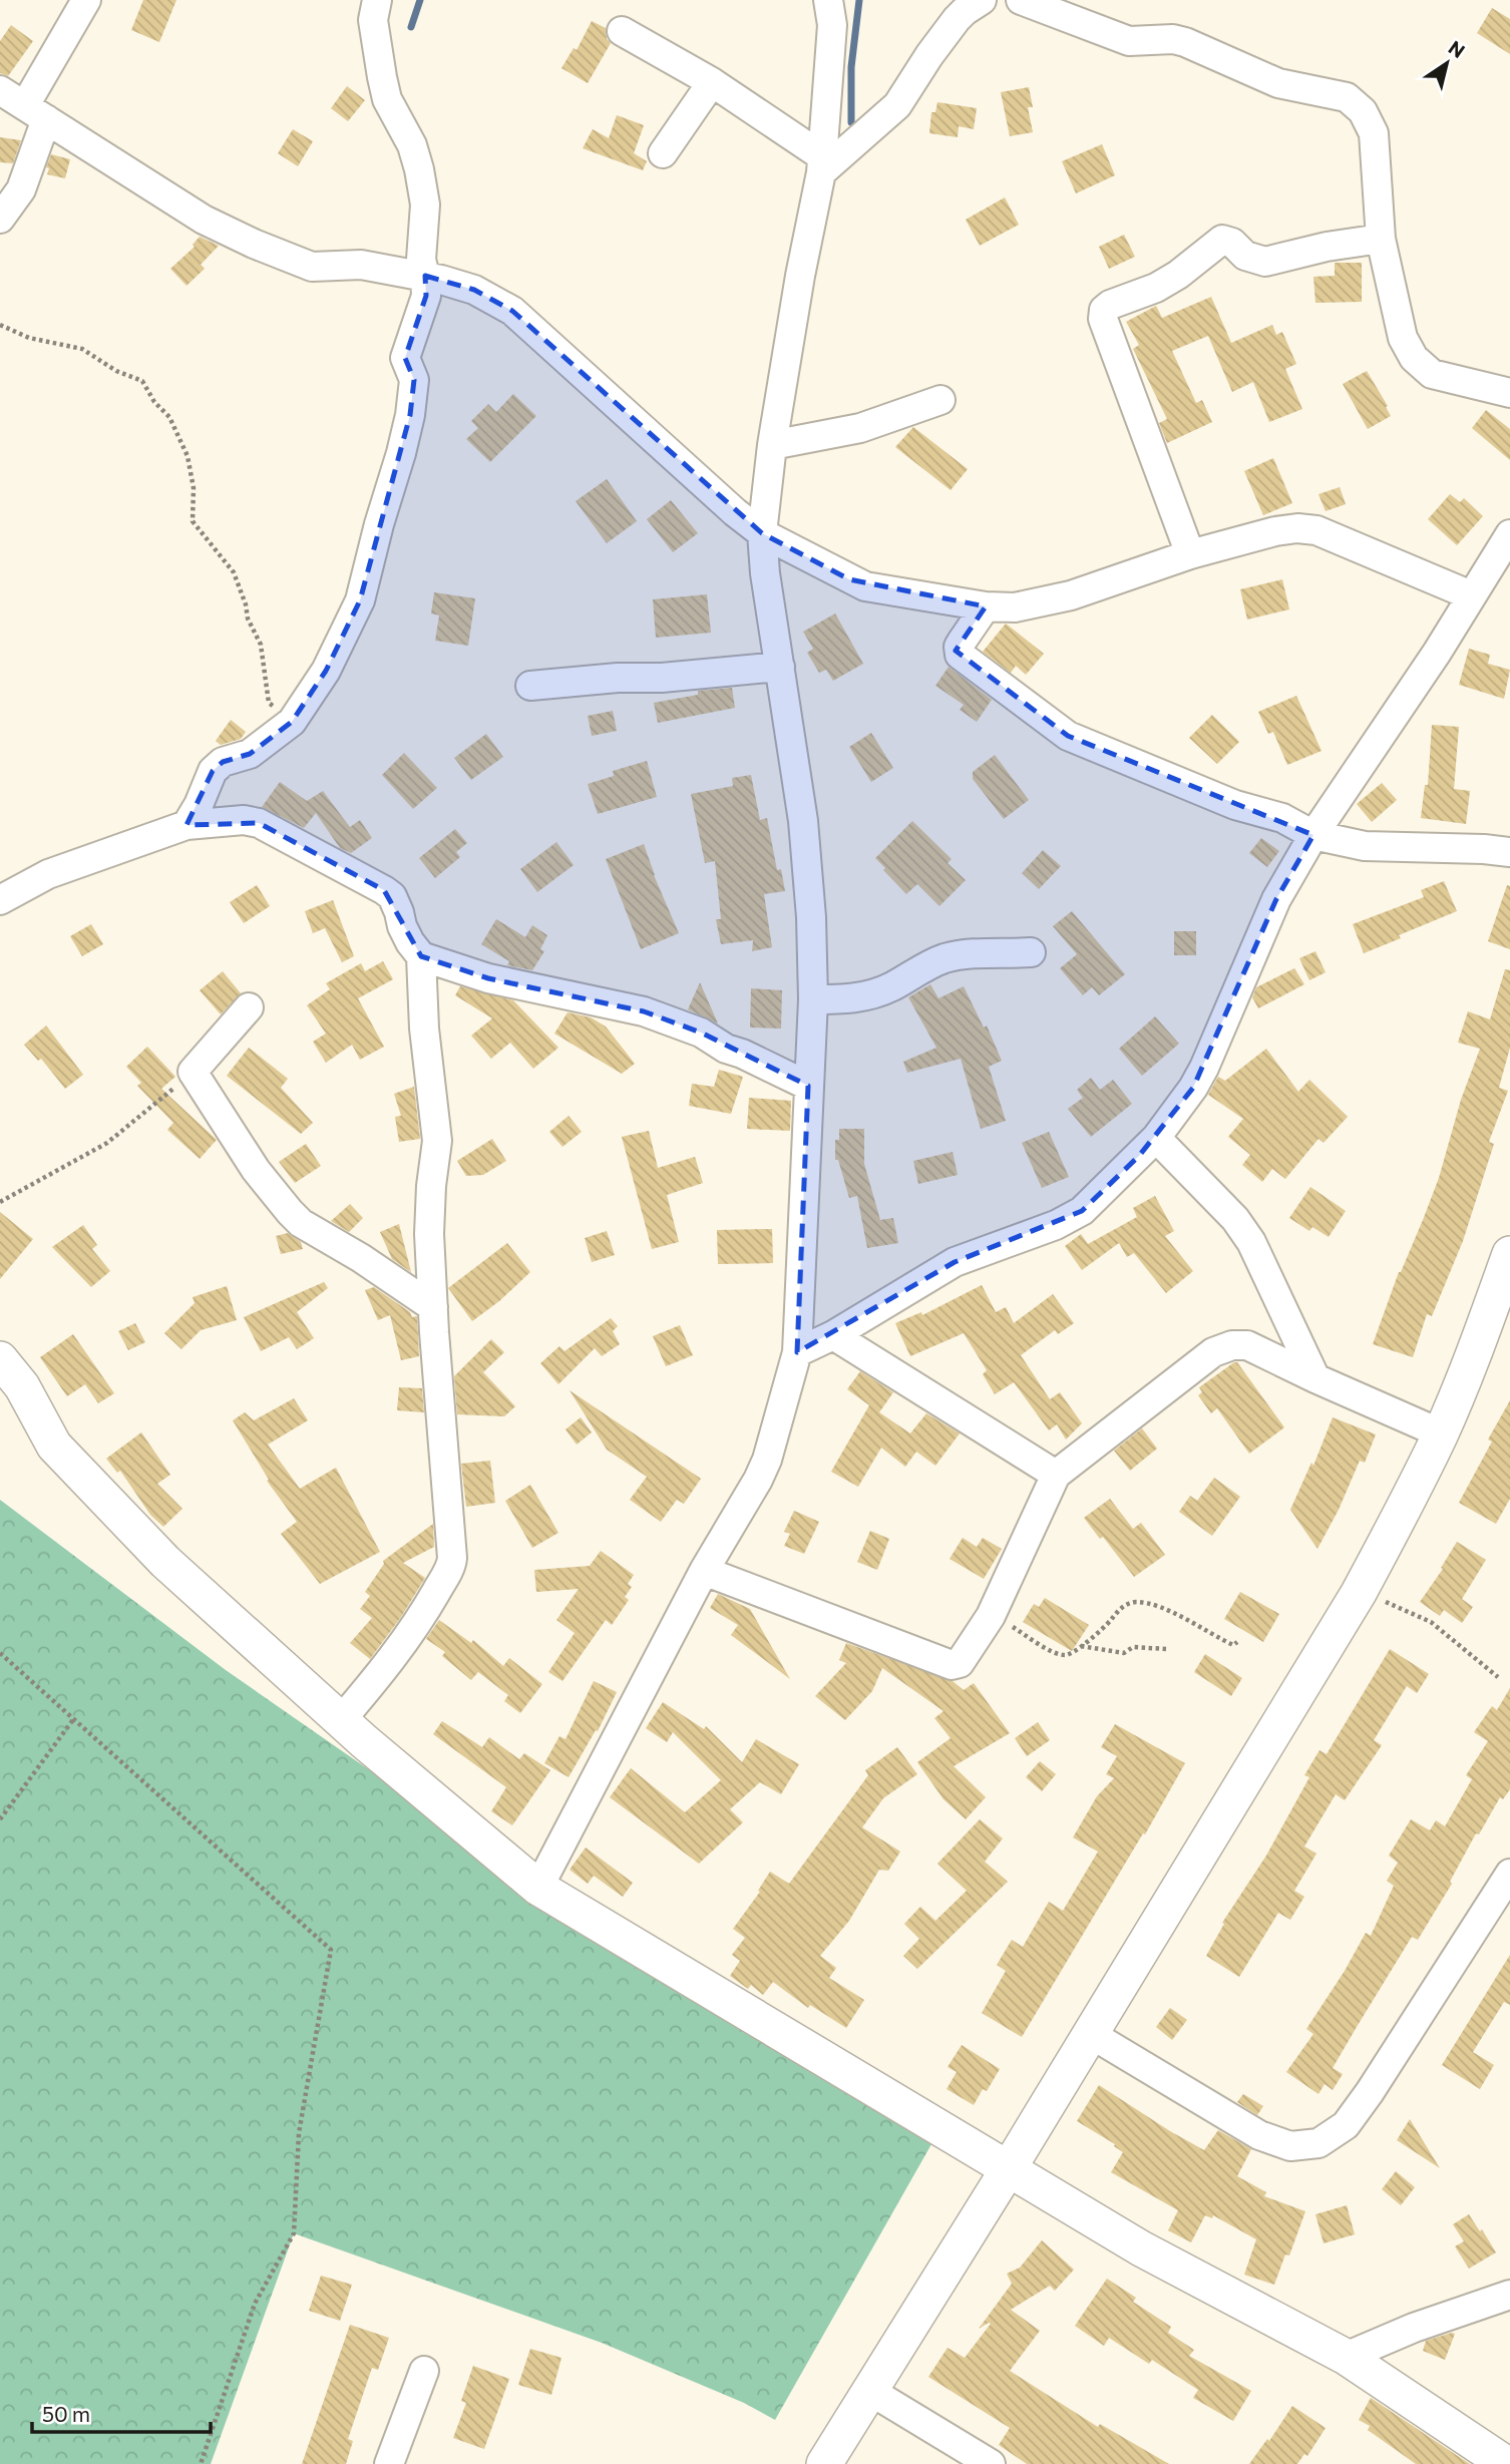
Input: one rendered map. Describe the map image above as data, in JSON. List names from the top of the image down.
{
  "scale_bar": "50 m",
  "north": "top right"
}
